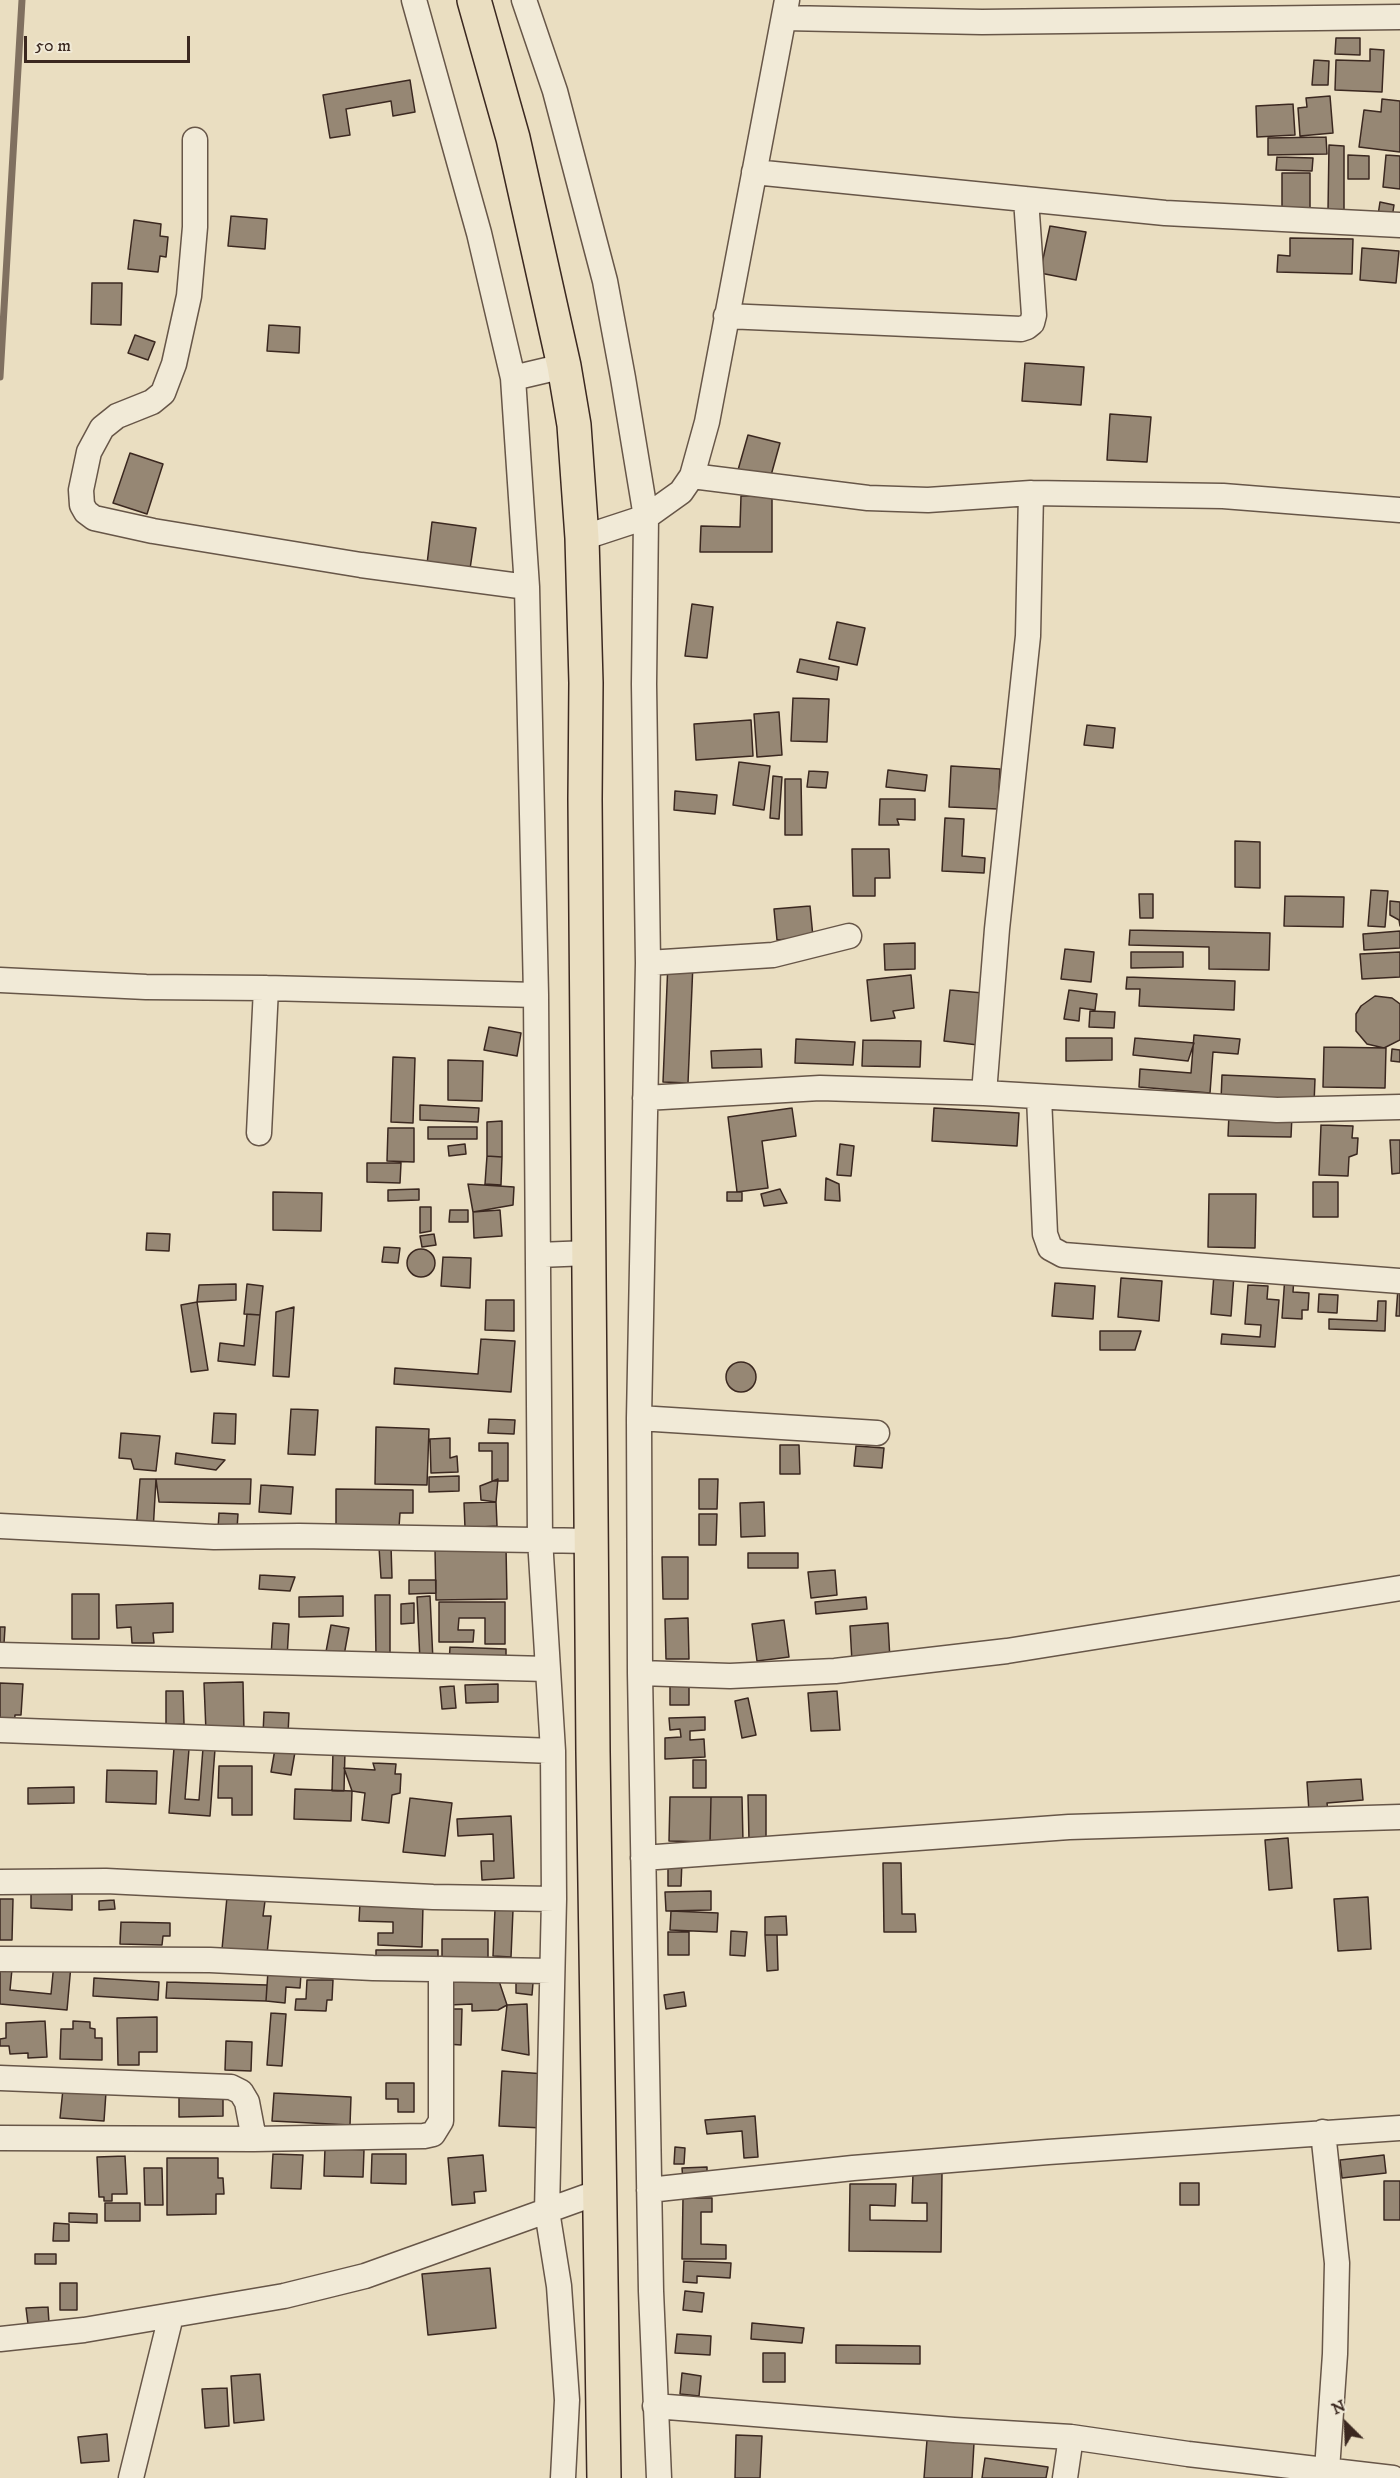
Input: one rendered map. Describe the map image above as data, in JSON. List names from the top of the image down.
{
  "scale_bar": "50 m",
  "north": "top left"
}
